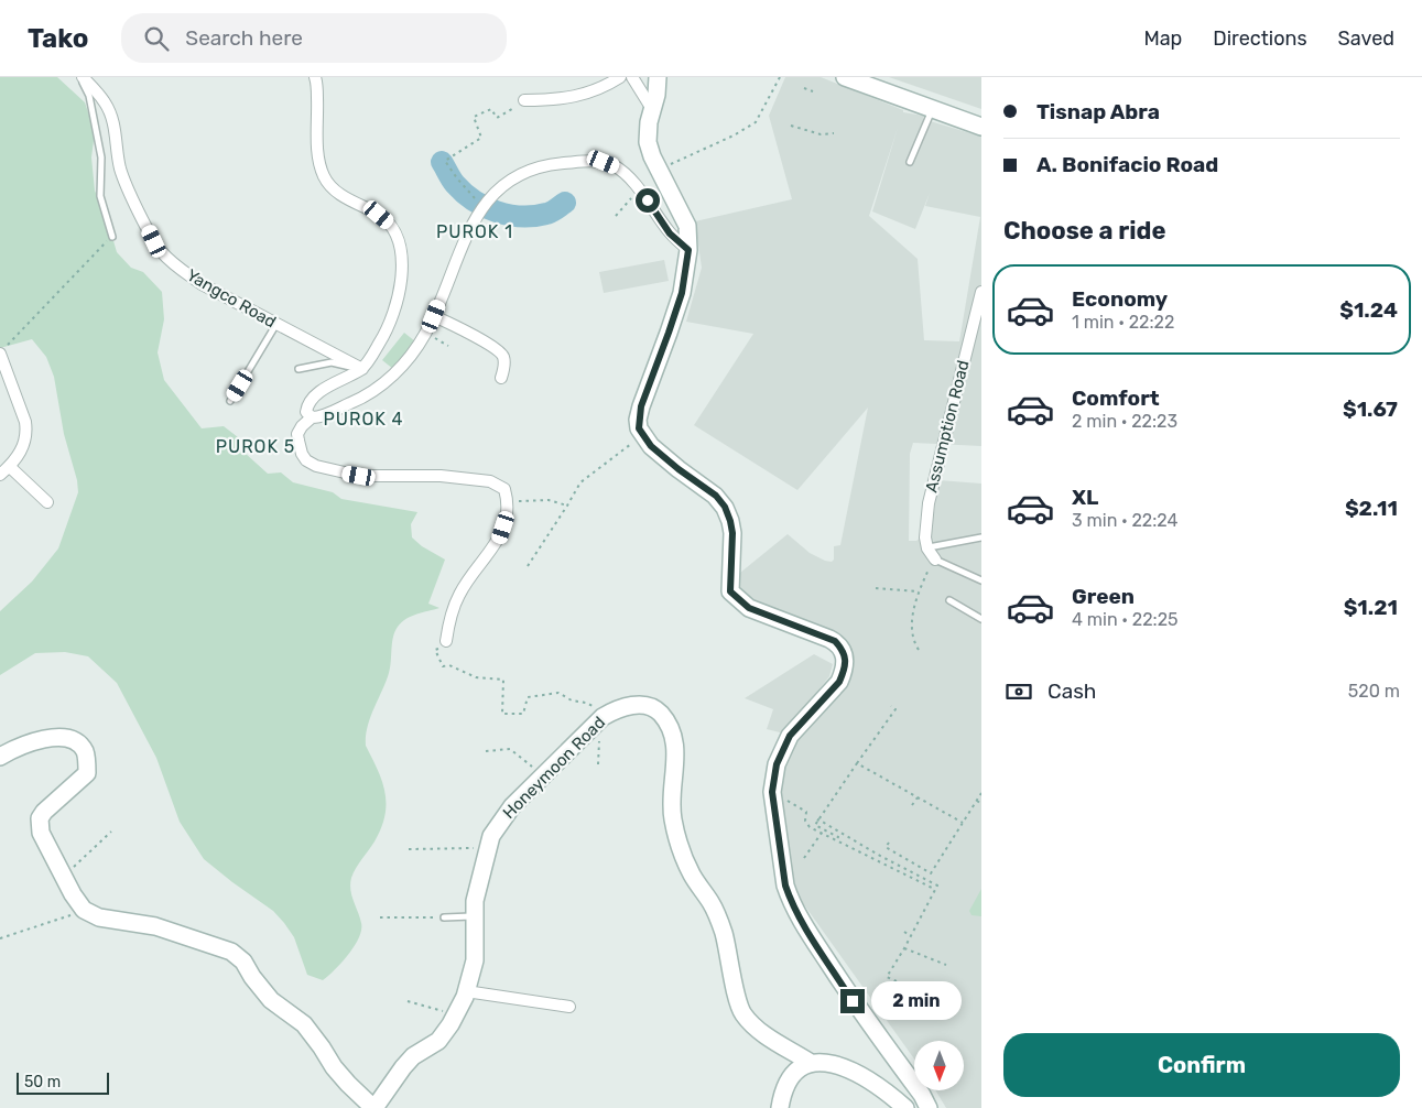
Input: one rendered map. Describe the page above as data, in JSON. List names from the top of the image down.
{
  "streets": {
    "street": ["Yangco Road", "Assumption Road", "Honeymoon Road"]
  },
  "districts": ["PUROK 1", "PUROK 4", "PUROK 5"],
  "scale_bar": "50 m",
  "north": "bottom",
  "page": {
    "header": "Tako",
    "search": "Search here",
    "nav": ["Map", "Directions", "Saved"],
    "banner": ["Tisnap Abra", "A. Bonifacio Road"],
    "heading": "Choose a ride",
    "list": [
      {
        "name": "Economy",
        "note": "1 min · 22:22",
        "value": "$1.24"
      },
      {
        "name": "Comfort",
        "note": "2 min · 22:23",
        "value": "$1.67"
      },
      {
        "name": "XL",
        "note": "3 min · 22:24",
        "value": "$2.11"
      },
      {
        "name": "Green",
        "note": "4 min · 22:25",
        "value": "$1.21"
      }
    ],
    "pay": ["Cash", "520 m"],
    "bubble": "2 min",
    "buttons": "Confirm",
    "scale": "50 m"
  }
}
